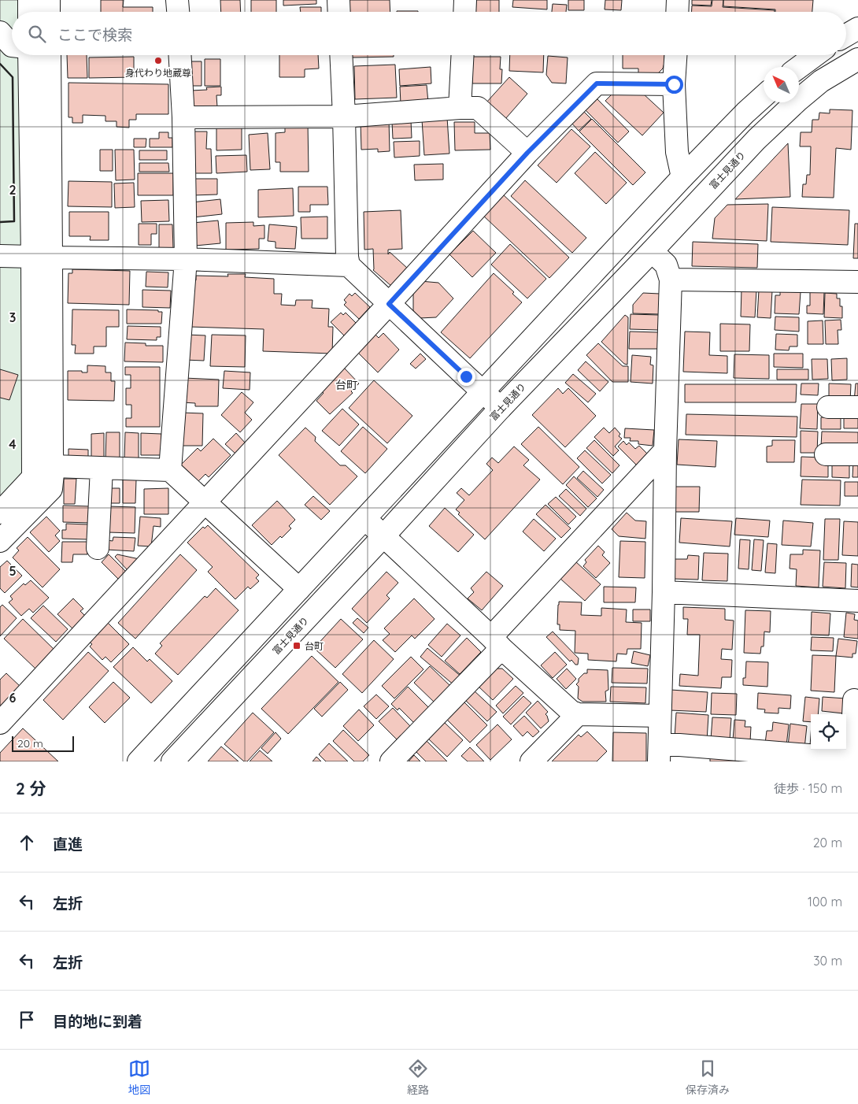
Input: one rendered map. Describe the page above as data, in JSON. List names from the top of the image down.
{
  "streets": {
    "main road": ["富士見通り"]
  },
  "districts": ["台町"],
  "places": {
    "other": ["身代わり地蔵尊"],
    "transit": ["台町"]
  },
  "scale_bar": "20 m",
  "north": "top left",
  "page": {
    "search": "ここで検索",
    "scale": "20 m",
    "heading": ["2 分", "徒歩 · 150 m"],
    "list": [
      ["直進", "20 m"],
      ["左折", "100 m"],
      ["左折", "30 m"],
      "目的地に到着"
    ],
    "nav": ["地図", "経路", "保存済み"]
  },
  "grid": {
    "rows": [
      "2",
      "3",
      "4",
      "5",
      "6"
    ]
  }
}
